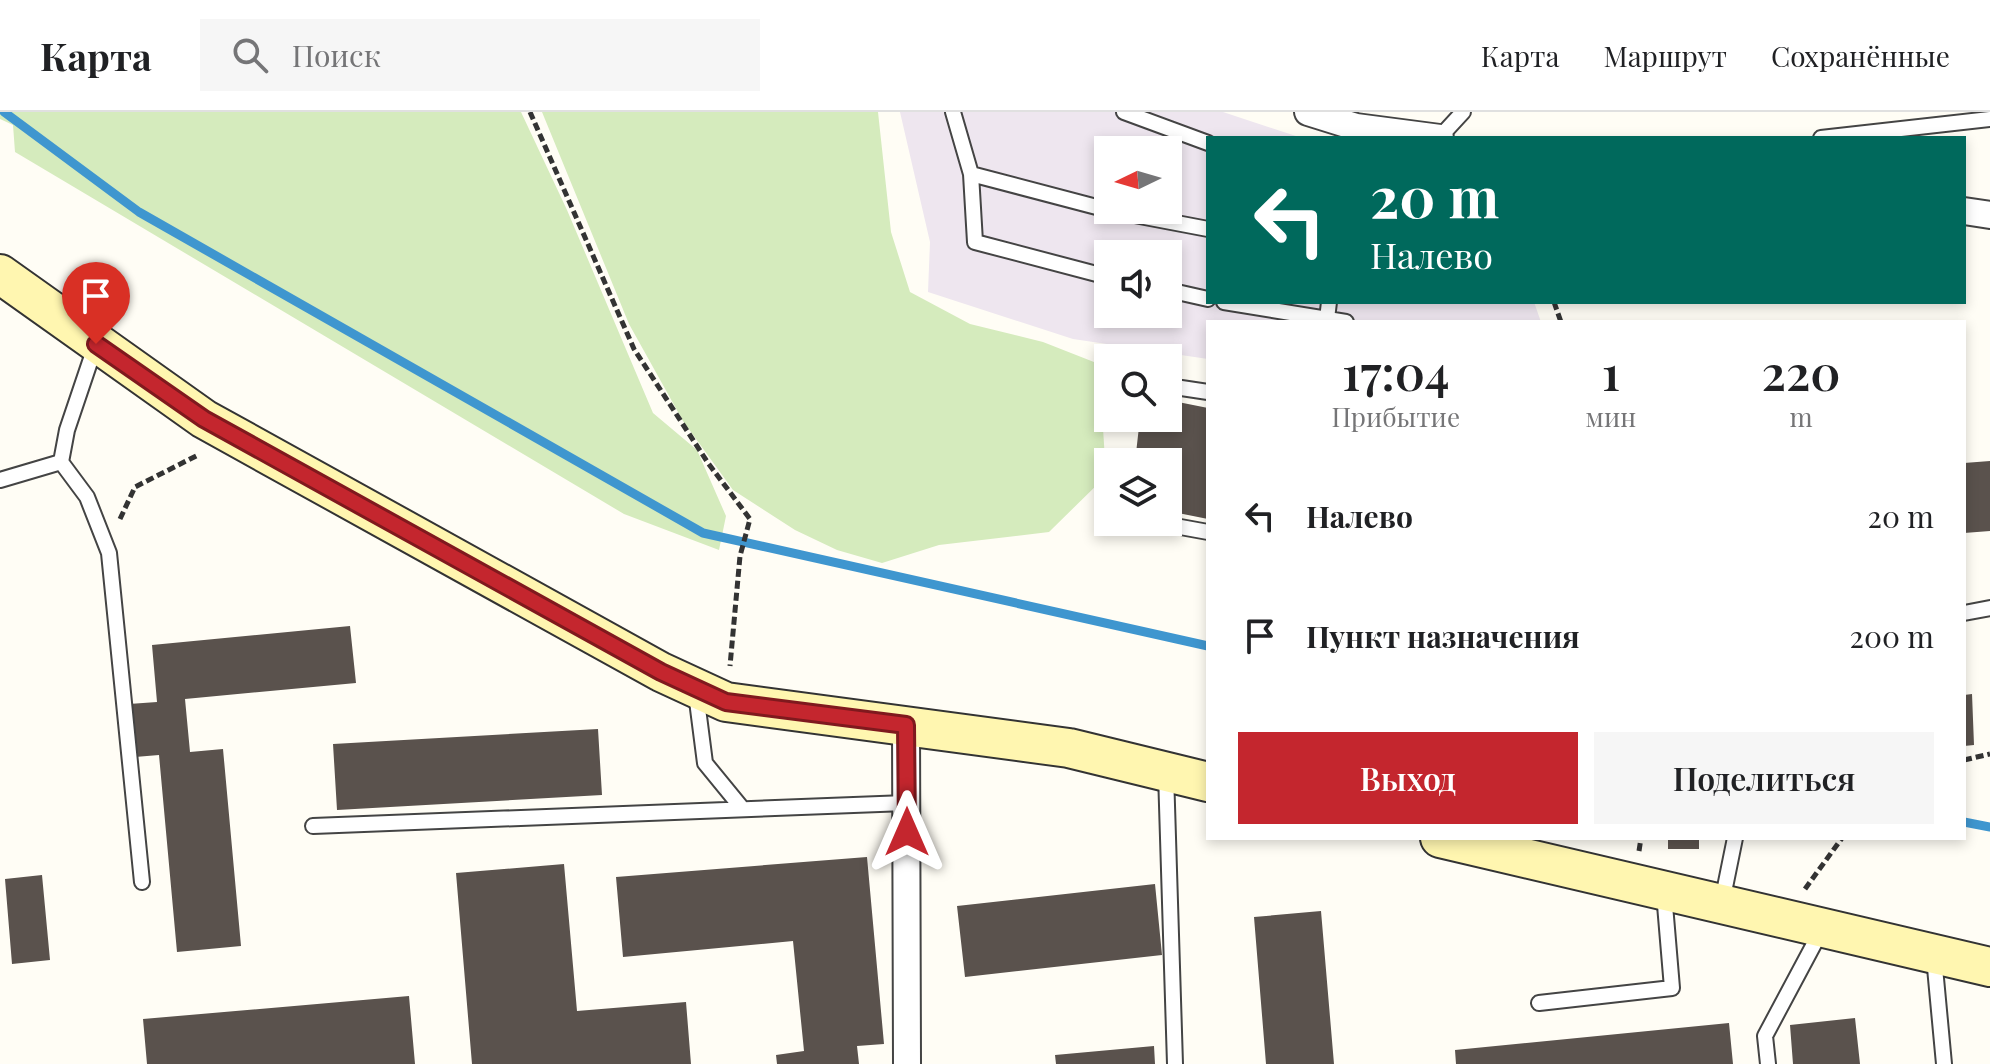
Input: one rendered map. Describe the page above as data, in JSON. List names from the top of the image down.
{
  "north": "left",
  "page": {
    "header": "Карта",
    "search": "Поиск",
    "nav": ["Карта", "Маршрут", "Сохранённые"],
    "turn": ["20 m", "Налево"],
    "eta": [
      "17:04",
      "Прибытие",
      "1",
      "мин",
      "220",
      "m"
    ],
    "list": [
      {
        "name": "Налево",
        "value": "20 m"
      },
      {
        "name": "Пункт назначения",
        "value": "200 m"
      }
    ],
    "buttons": ["Выход", "Поделиться"]
  }
}
